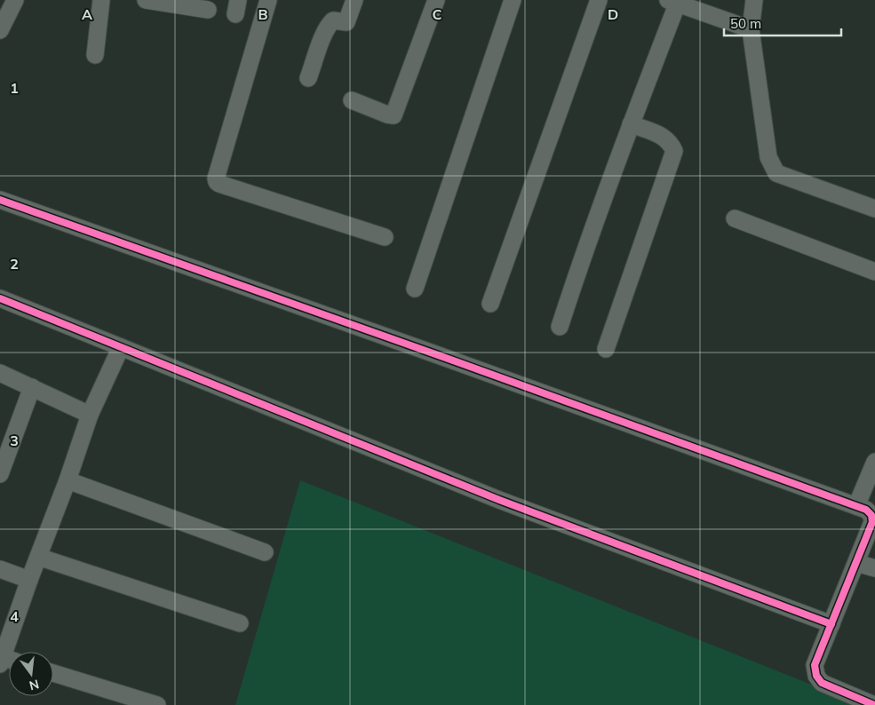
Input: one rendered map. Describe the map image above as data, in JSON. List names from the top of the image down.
{
  "scale_bar": "50 m",
  "north": "bottom",
  "grid": {
    "columns": [
      "A",
      "B",
      "C",
      "D"
    ],
    "rows": [
      "1",
      "2",
      "3",
      "4"
    ]
  }
}
